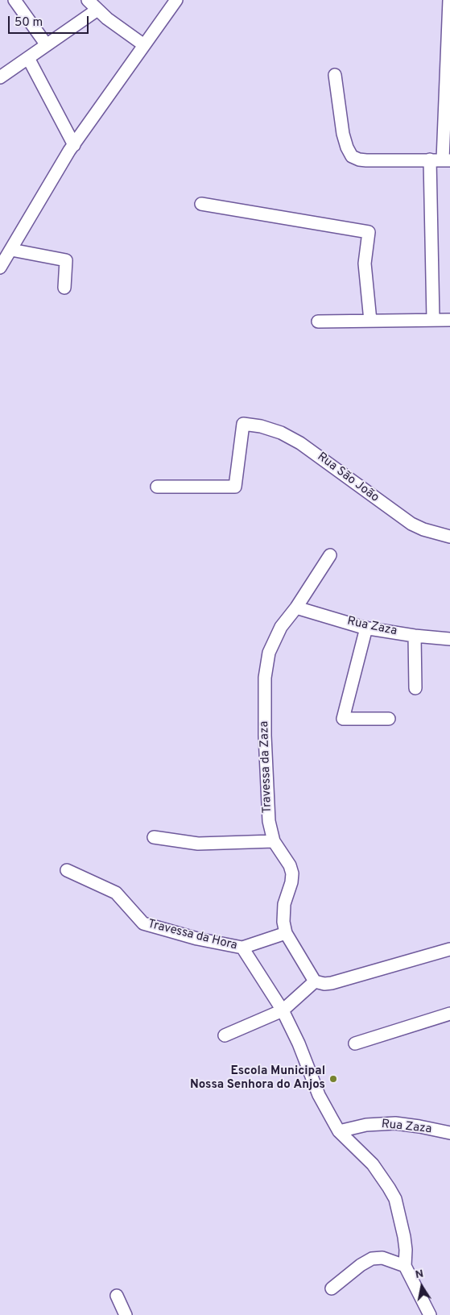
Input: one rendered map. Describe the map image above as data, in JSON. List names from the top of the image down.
{
  "streets": {
    "street": [
      "Rua São João",
      "Rua Zaza",
      "Travessa da Zaza",
      "Travessa da Hora"
    ]
  },
  "crossings": [
    ["Rua Zaza", "Travessa da Zaza"],
    ["Travessa da Zaza", "Travessa da Hora"]
  ],
  "places": ["Escola Municipal Nossa Senhora do Anjos"],
  "scale_bar": "50 m",
  "north": "top"
}
